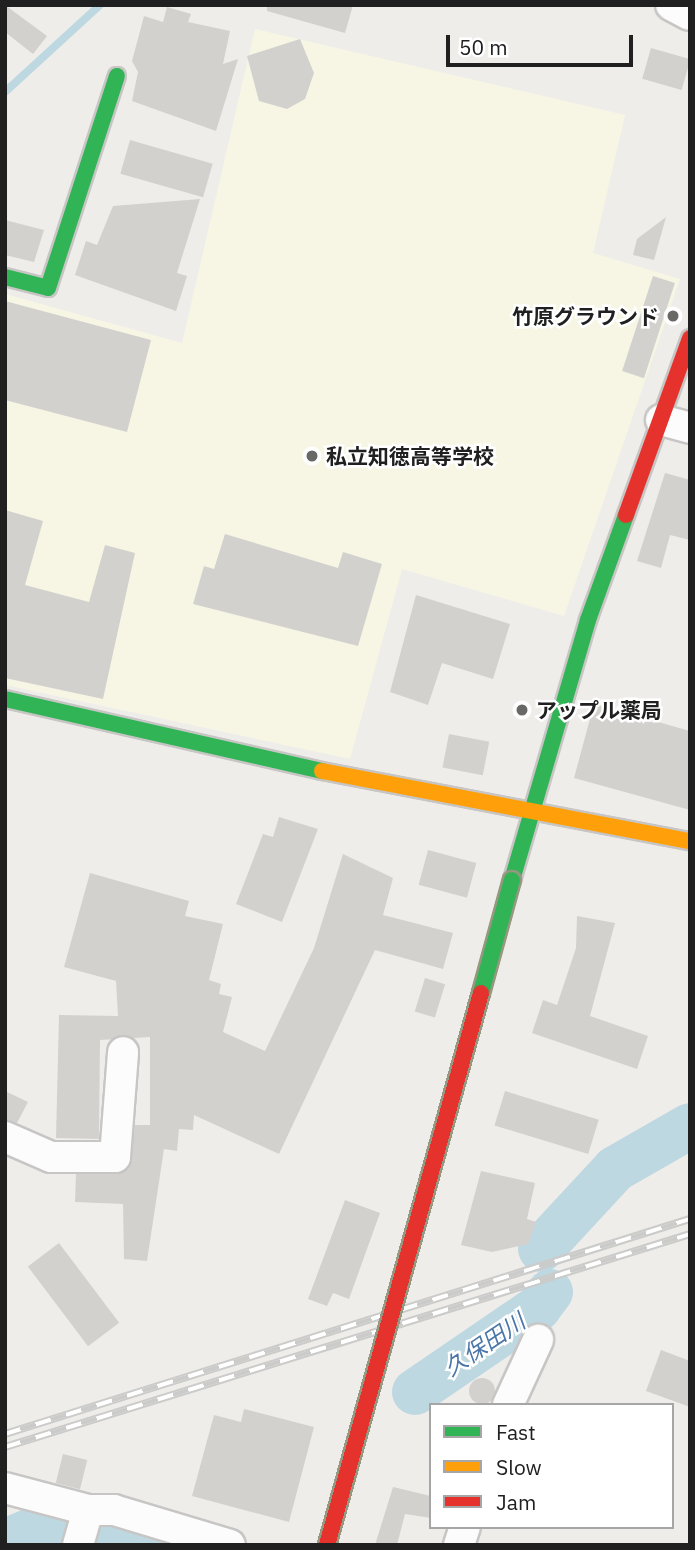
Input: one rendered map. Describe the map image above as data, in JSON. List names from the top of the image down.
{
  "water": ["久保田川"],
  "places": ["竹原グラウンド", "私立知徳高等学校", "アップル薬局"],
  "legend": ["Fast", "Slow", "Jam"],
  "scale_bar": "50 m"
}
